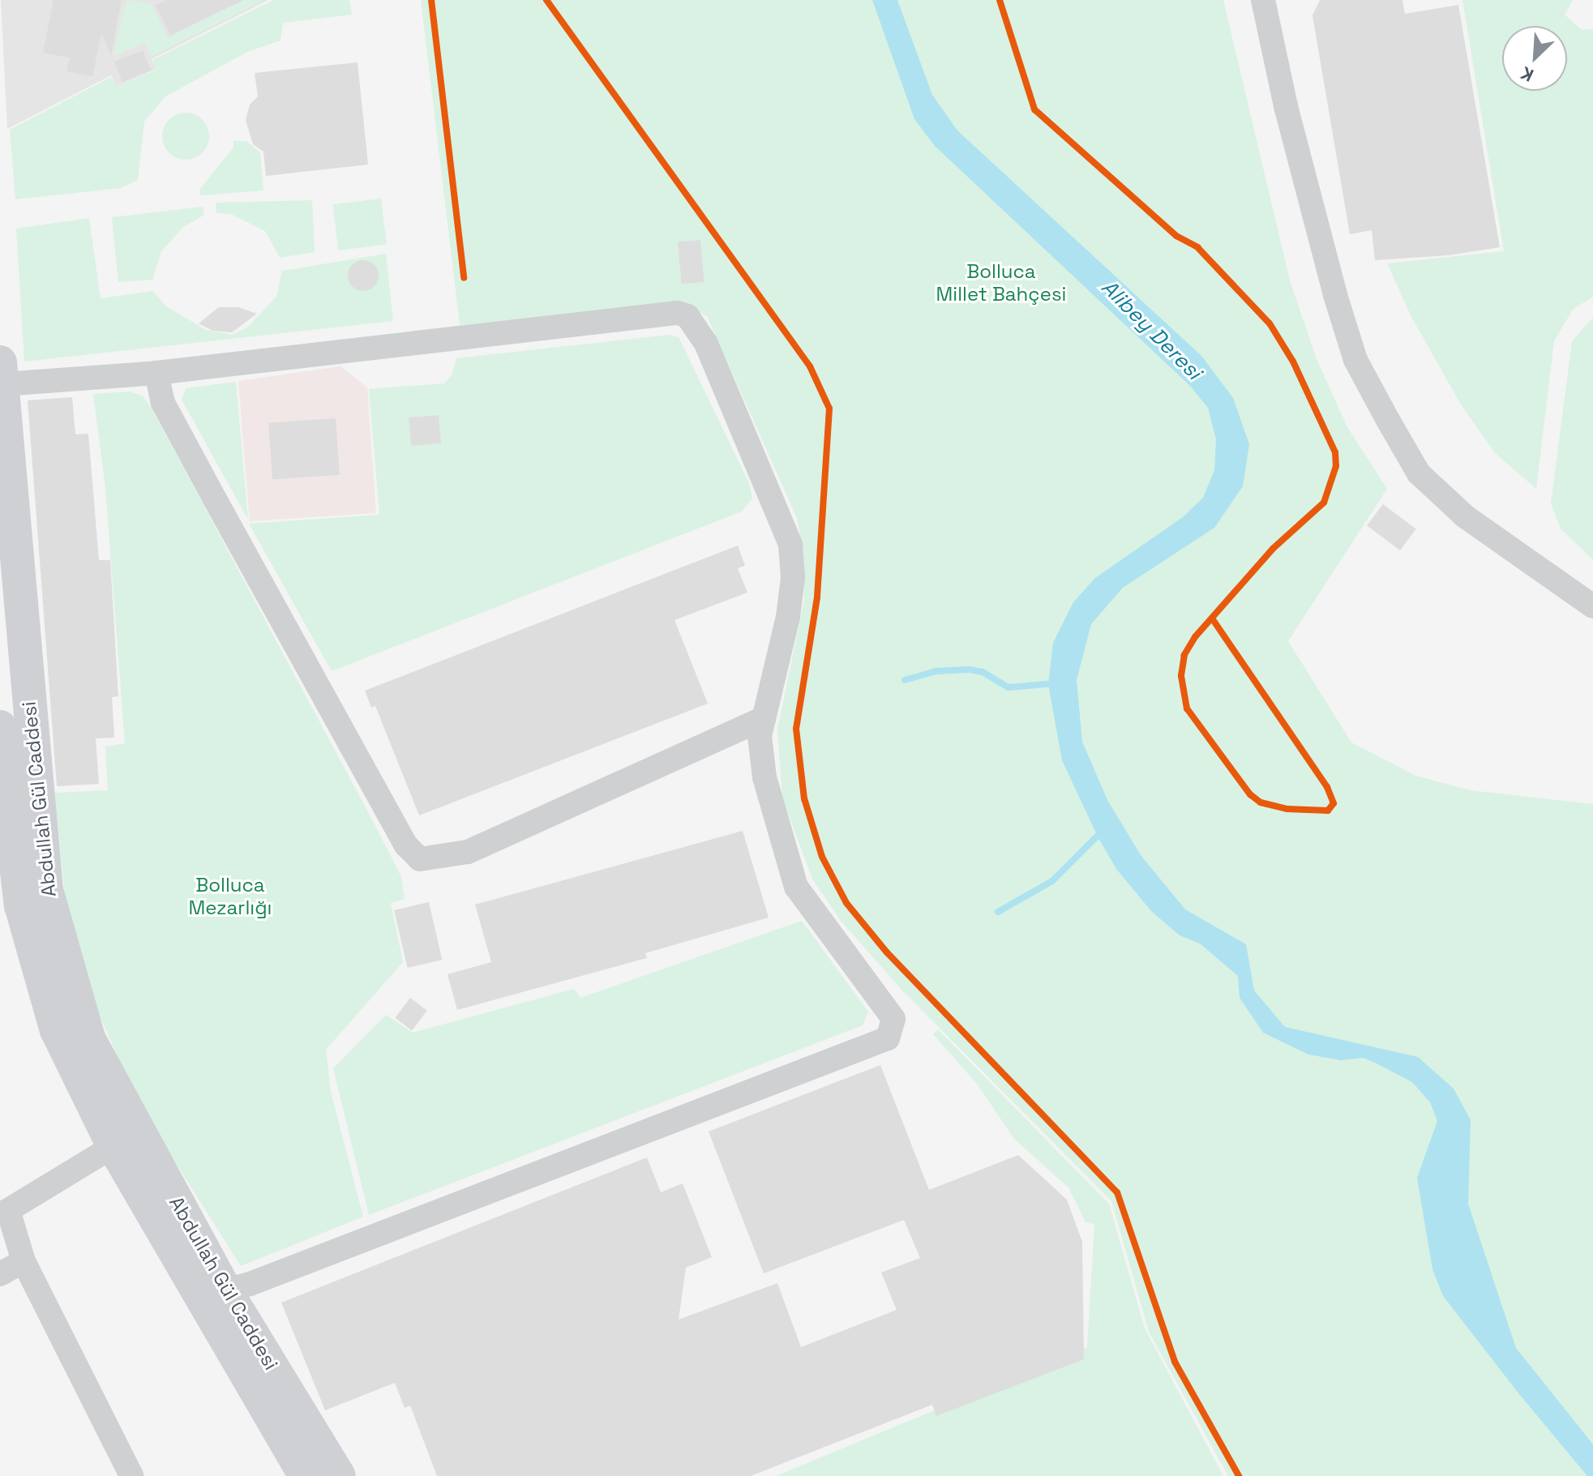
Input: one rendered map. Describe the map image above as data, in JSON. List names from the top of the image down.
{
  "streets": {
    "street": ["Abdullah Gül Caddesi"]
  },
  "water": ["Alibey Deresi"],
  "parks": ["Bolluca Millet Bahçesi", "Bolluca Mezarlığı"],
  "north": "bottom left"
}
